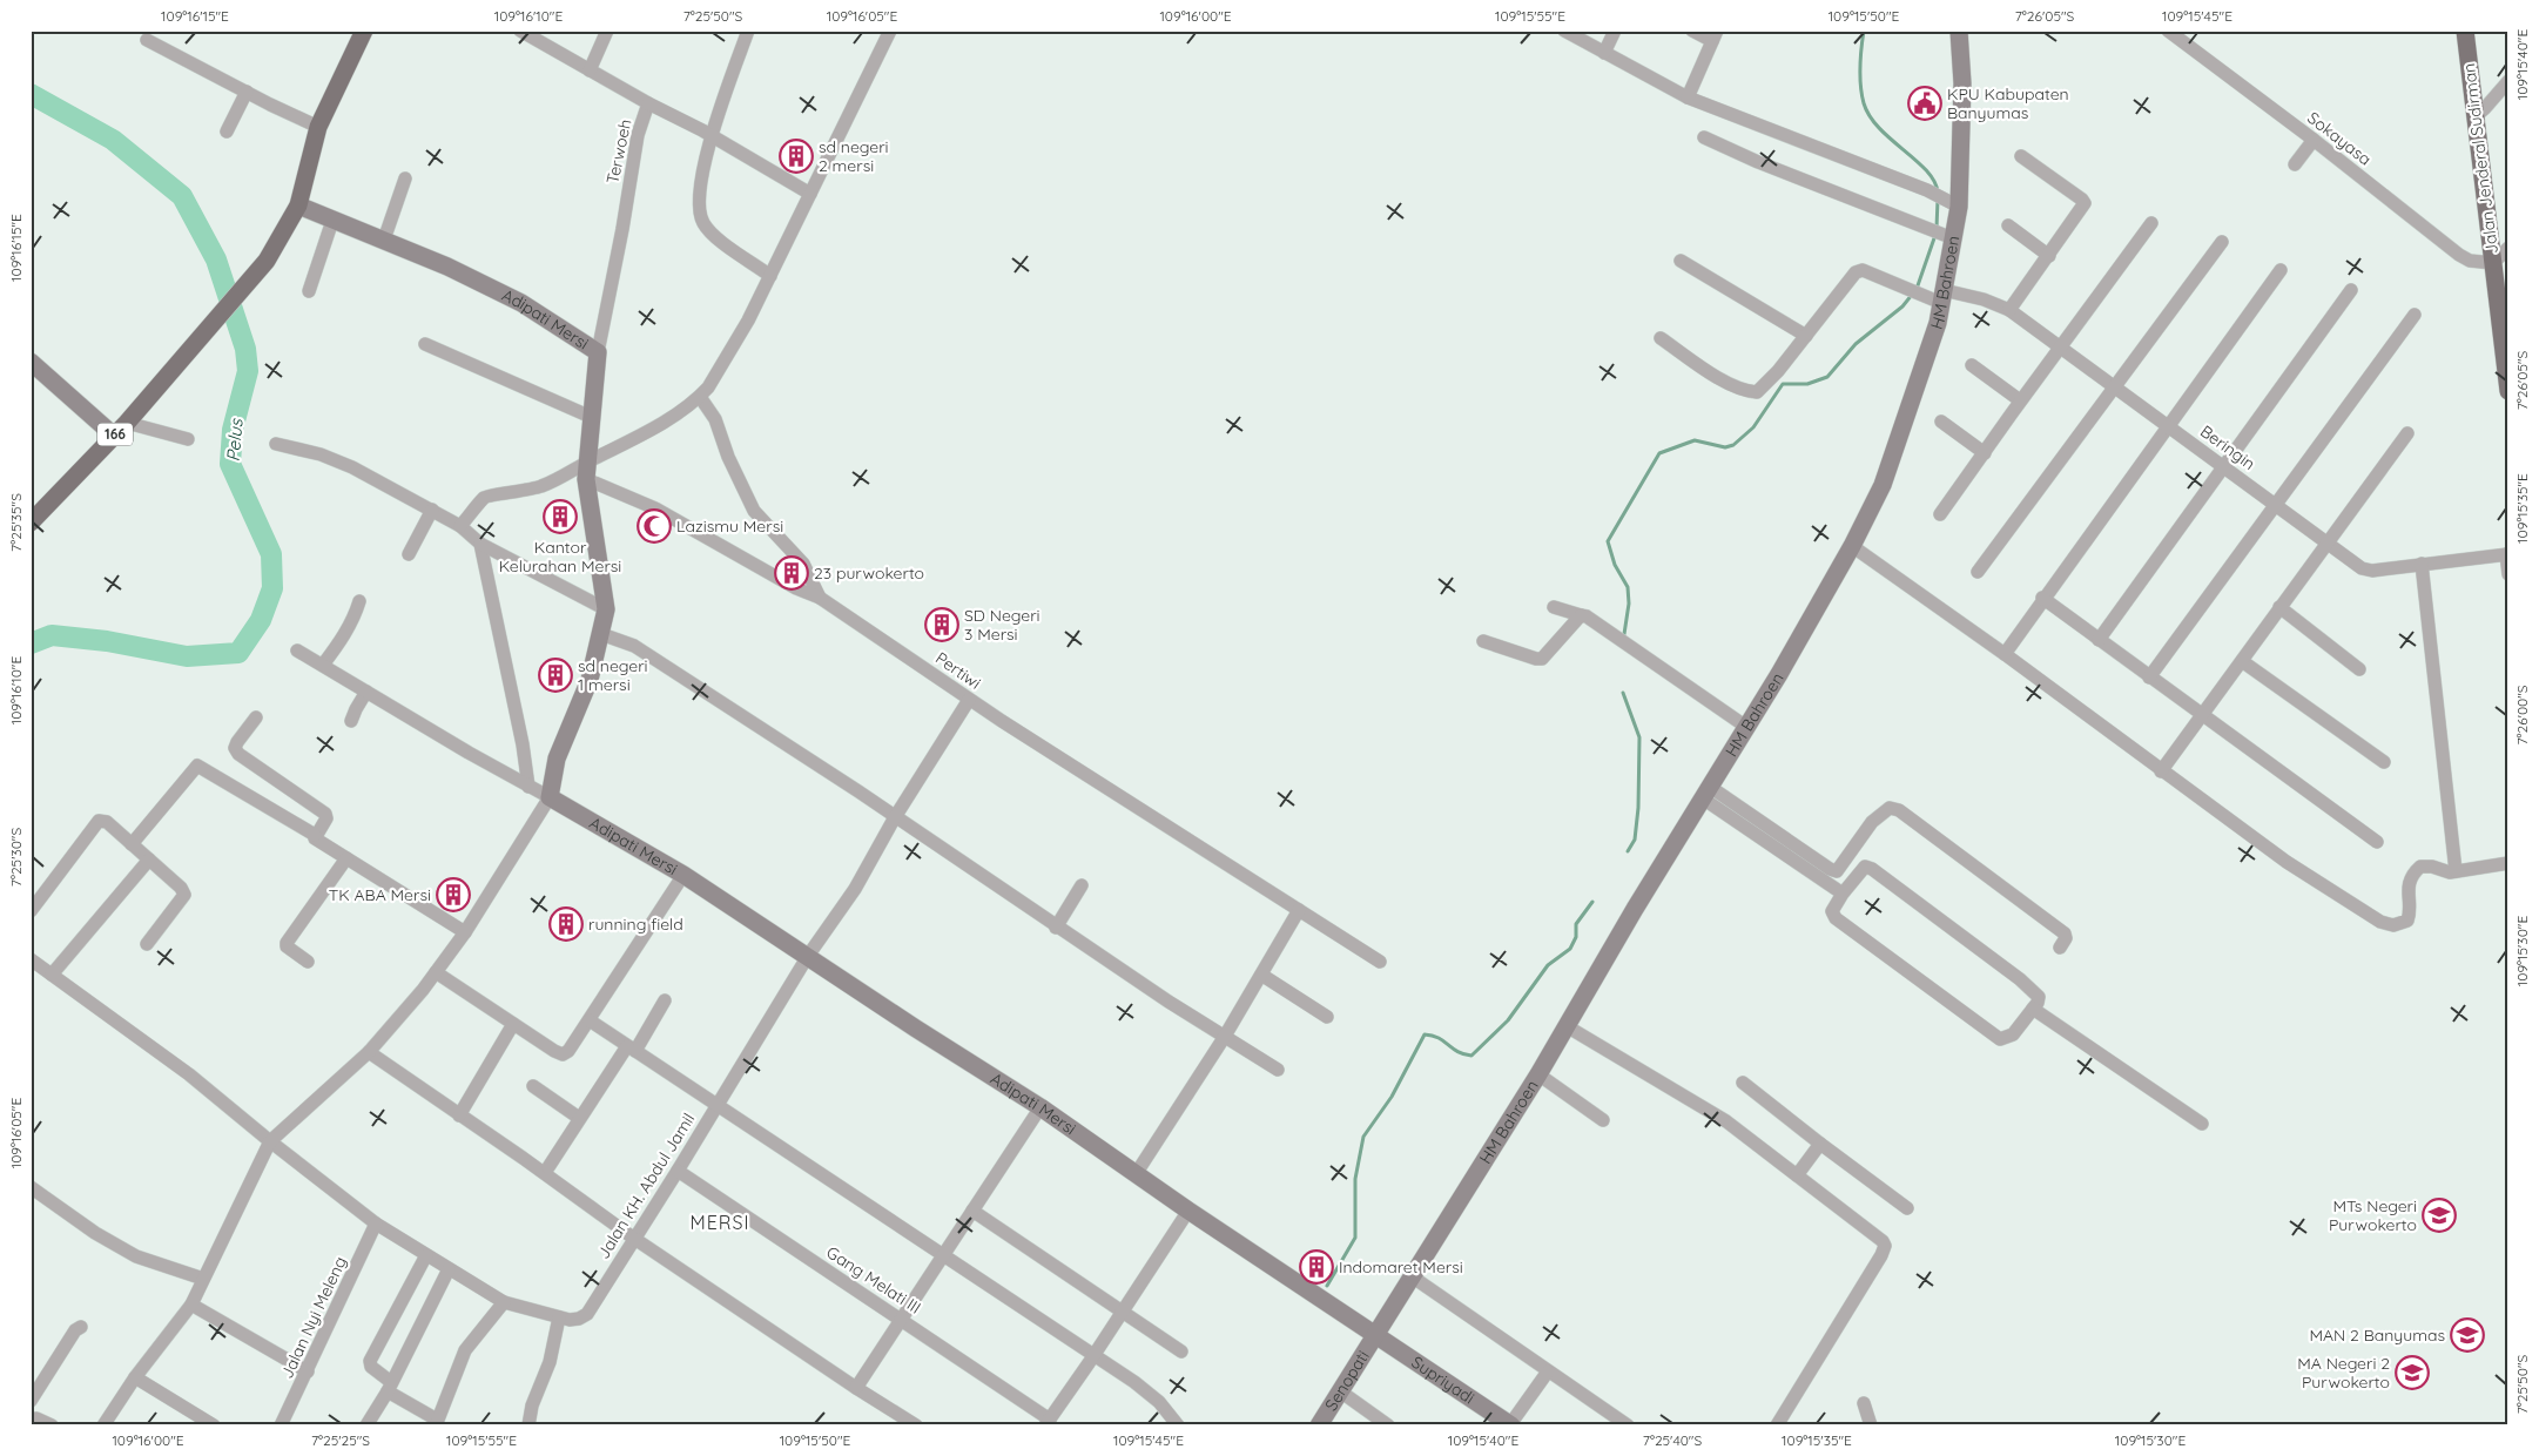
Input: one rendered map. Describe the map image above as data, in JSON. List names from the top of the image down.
{
  "streets": {
    "main road": ["Jalan Jenderal Sudirman", "166"],
    "street": [
      "Sokayasa",
      "Terwoeh",
      "HM Bahroen",
      "Adipati Mersi",
      "Beringin",
      "Pertiwi",
      "Jalan KH. Abdul Jamil",
      "Gang Melati III",
      "Jalan Nyi Meleng",
      "Senopati",
      "Supriyadi"
    ]
  },
  "crossings": [
    ["Sokayasa", "Jalan Jenderal Sudirman"],
    ["Terwoeh", "Adipati Mersi"],
    ["HM Bahroen", "Adipati Mersi"],
    ["HM Bahroen", "Beringin"],
    ["HM Bahroen", "Senopati"],
    ["HM Bahroen", "Supriyadi"],
    ["Adipati Mersi", "166"],
    ["Adipati Mersi", "Pertiwi"],
    ["Adipati Mersi", "Jalan KH. Abdul Jamil"],
    ["Adipati Mersi", "Senopati"],
    ["Adipati Mersi", "Supriyadi"],
    ["Pertiwi", "Jalan KH. Abdul Jamil"],
    ["Jalan KH. Abdul Jamil", "Gang Melati III"],
    ["Jalan KH. Abdul Jamil", "Jalan Nyi Meleng"],
    ["Senopati", "Supriyadi"]
  ],
  "districts": ["MERSI"],
  "water": ["Pelus"],
  "places": {
    "public building": ["KPU Kabupaten Banyumas"],
    "building": [
      "sd negeri 2 mersi",
      "Kantor Kelurahan Mersi",
      "23 purwokerto",
      "SD Negeri 3 Mersi",
      "sd negeri 1 mersi",
      "TK ABA Mersi",
      "running field",
      "Indomaret Mersi"
    ],
    "mosque": ["Lazismu Mersi"],
    "school or university": ["MTs Negeri Purwokerto", "MAN 2 Banyumas", "MA Negeri 2 Purwokerto"]
  },
  "coordinates": [
    "109°16'15\"E",
    "109°16'10\"E",
    "7°25'50\"S",
    "109°16'05\"E",
    "109°16'00\"E",
    "109°15'55\"E",
    "109°15'50\"E",
    "7°26'05\"S",
    "109°15'45\"E",
    "109°15'40\"E",
    "109°15'35\"E",
    "7°25'35\"S",
    "7°26'00\"S",
    "7°25'30\"S",
    "109°15'30\"E",
    "7°25'25\"S",
    "7°25'40\"S"
  ]
}
